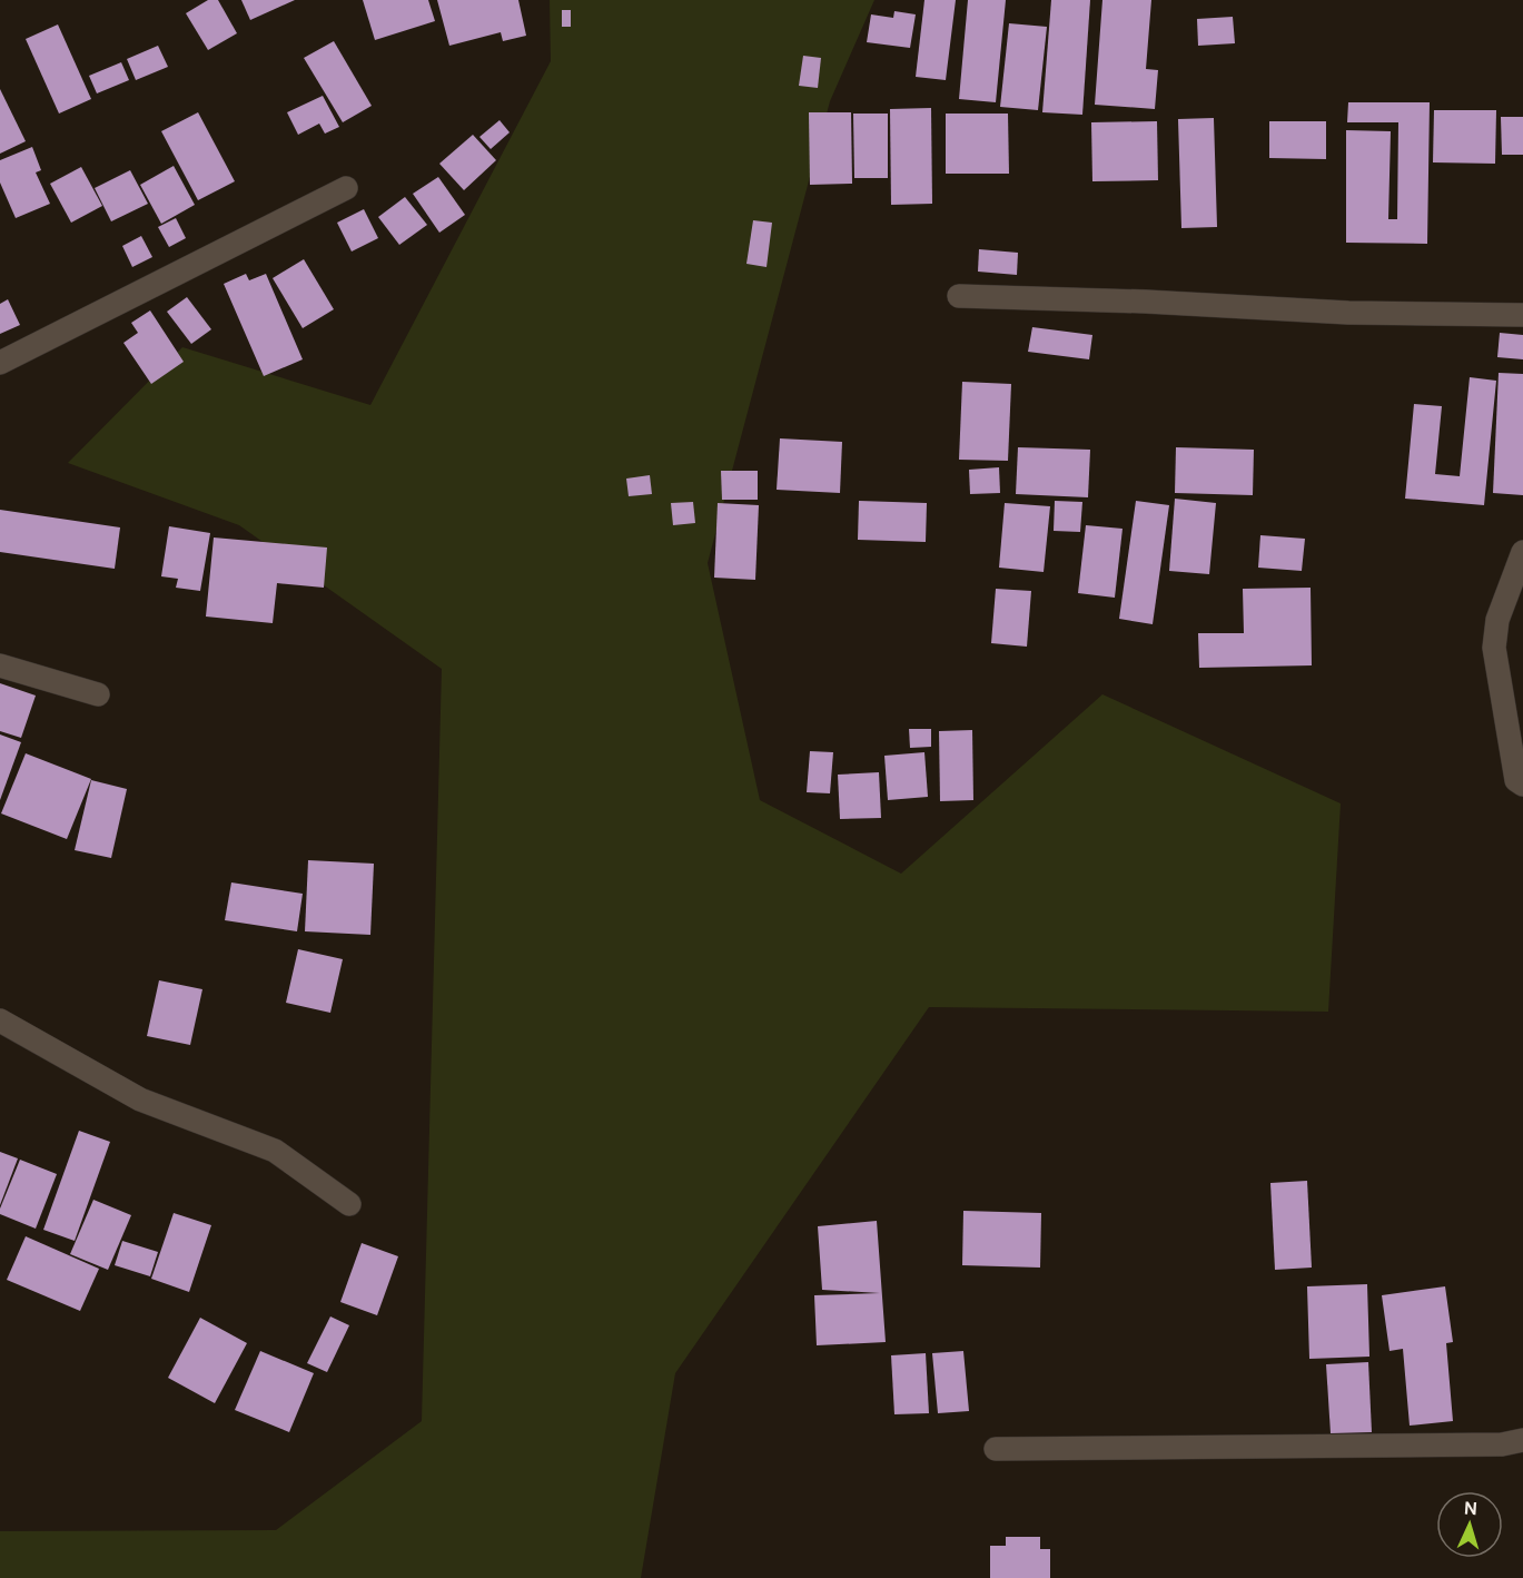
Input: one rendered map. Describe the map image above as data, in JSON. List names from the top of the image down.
{
  "north": "top"
}
